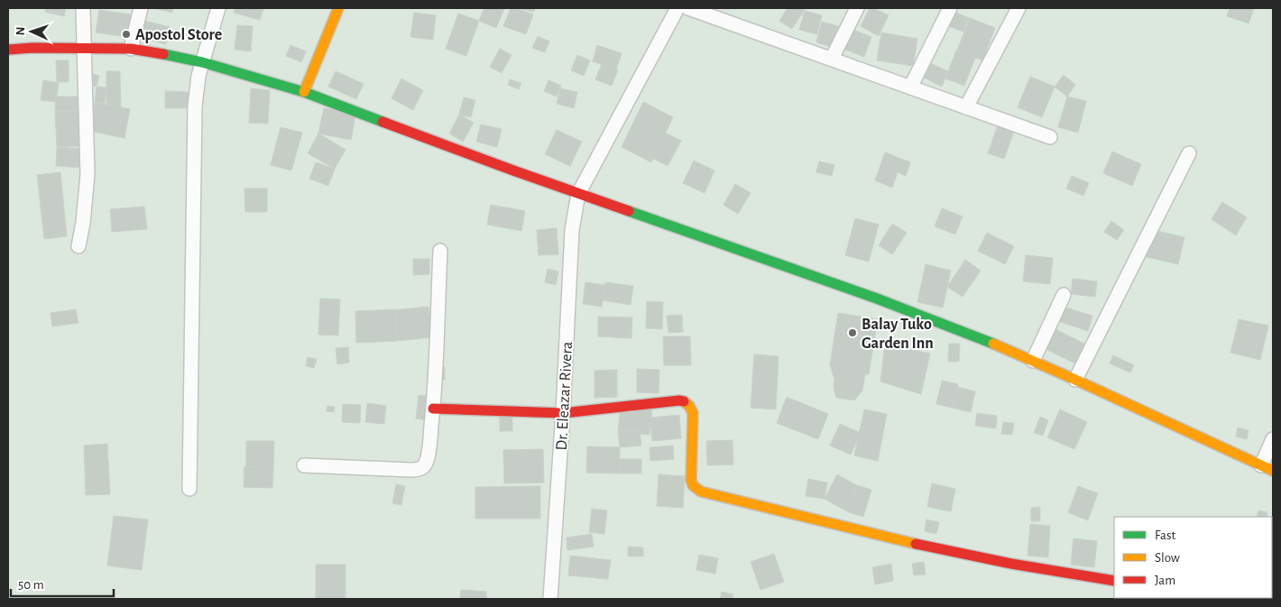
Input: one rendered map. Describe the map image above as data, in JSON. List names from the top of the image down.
{
  "streets": {
    "street": ["Dr. Eleazar Rivera"]
  },
  "places": ["Apostol Store", "Balay Tuko Garden Inn"],
  "legend": ["Fast", "Slow", "Jam"],
  "scale_bar": "50 m",
  "north": "left"
}
